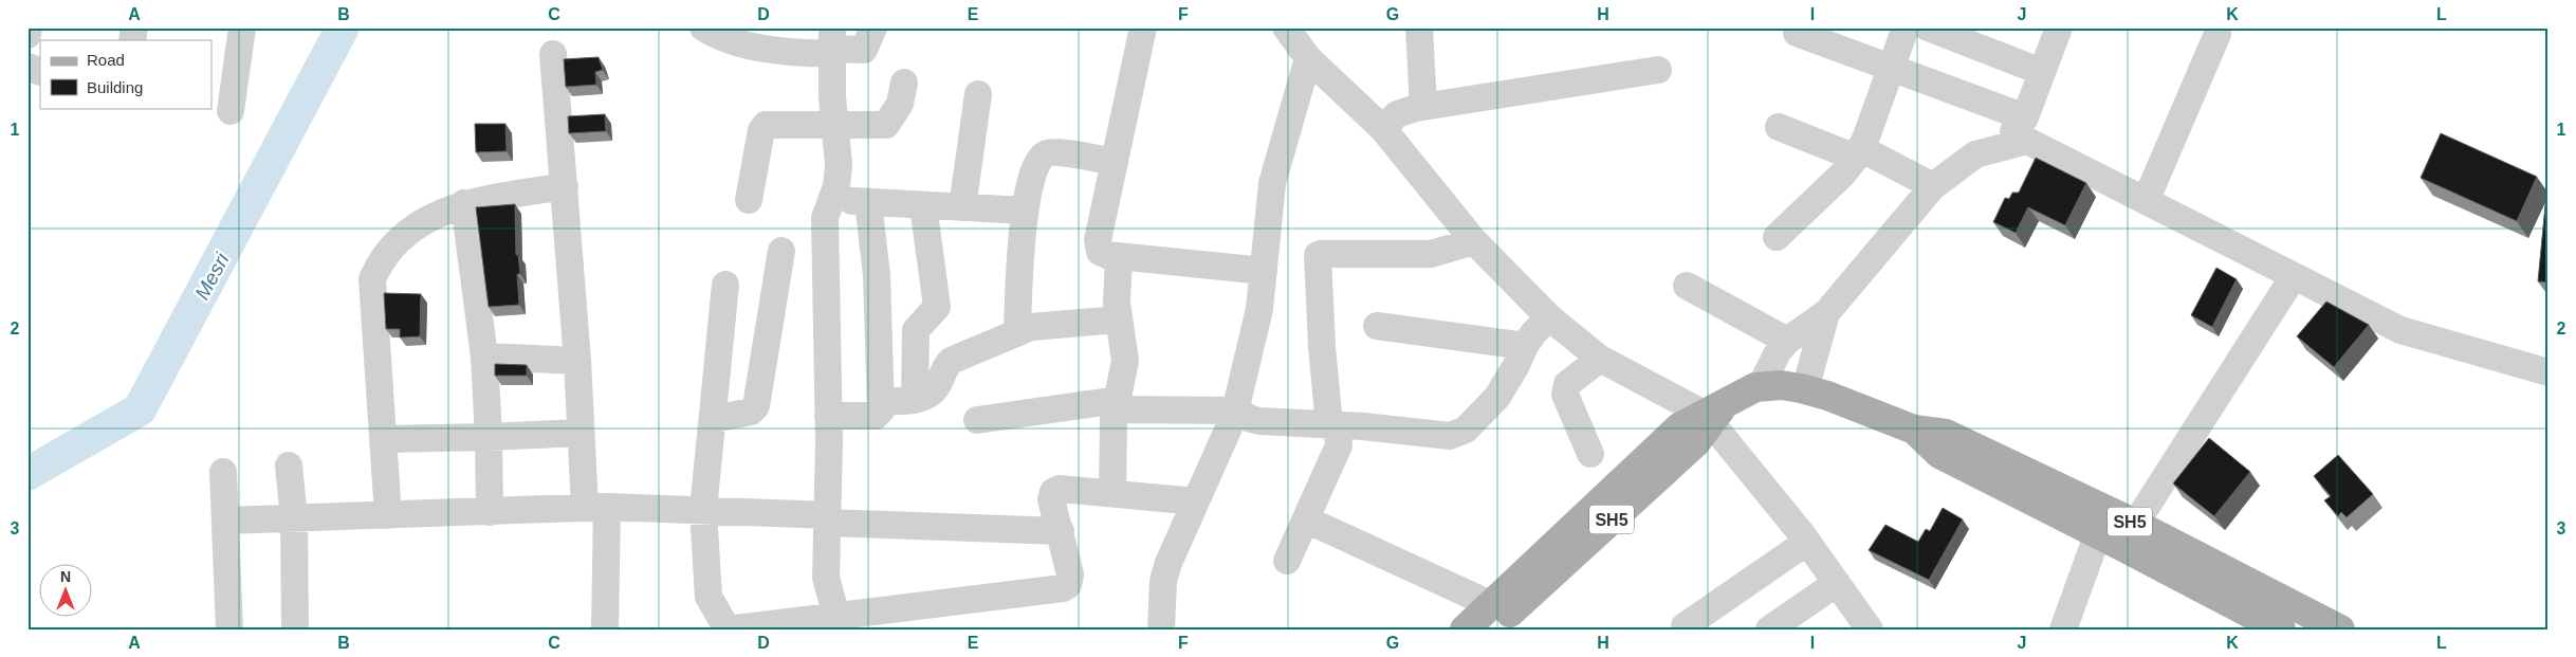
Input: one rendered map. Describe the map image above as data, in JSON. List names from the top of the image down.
{
  "streets": {
    "main road": ["SH5"]
  },
  "water": ["Mesri"],
  "legend": ["Road", "Building"],
  "north": "top",
  "grid": {
    "columns": [
      "A",
      "B",
      "C",
      "D",
      "E",
      "F",
      "G",
      "H",
      "I",
      "J",
      "K",
      "L"
    ],
    "rows": ["1", "2", "3"]
  }
}
